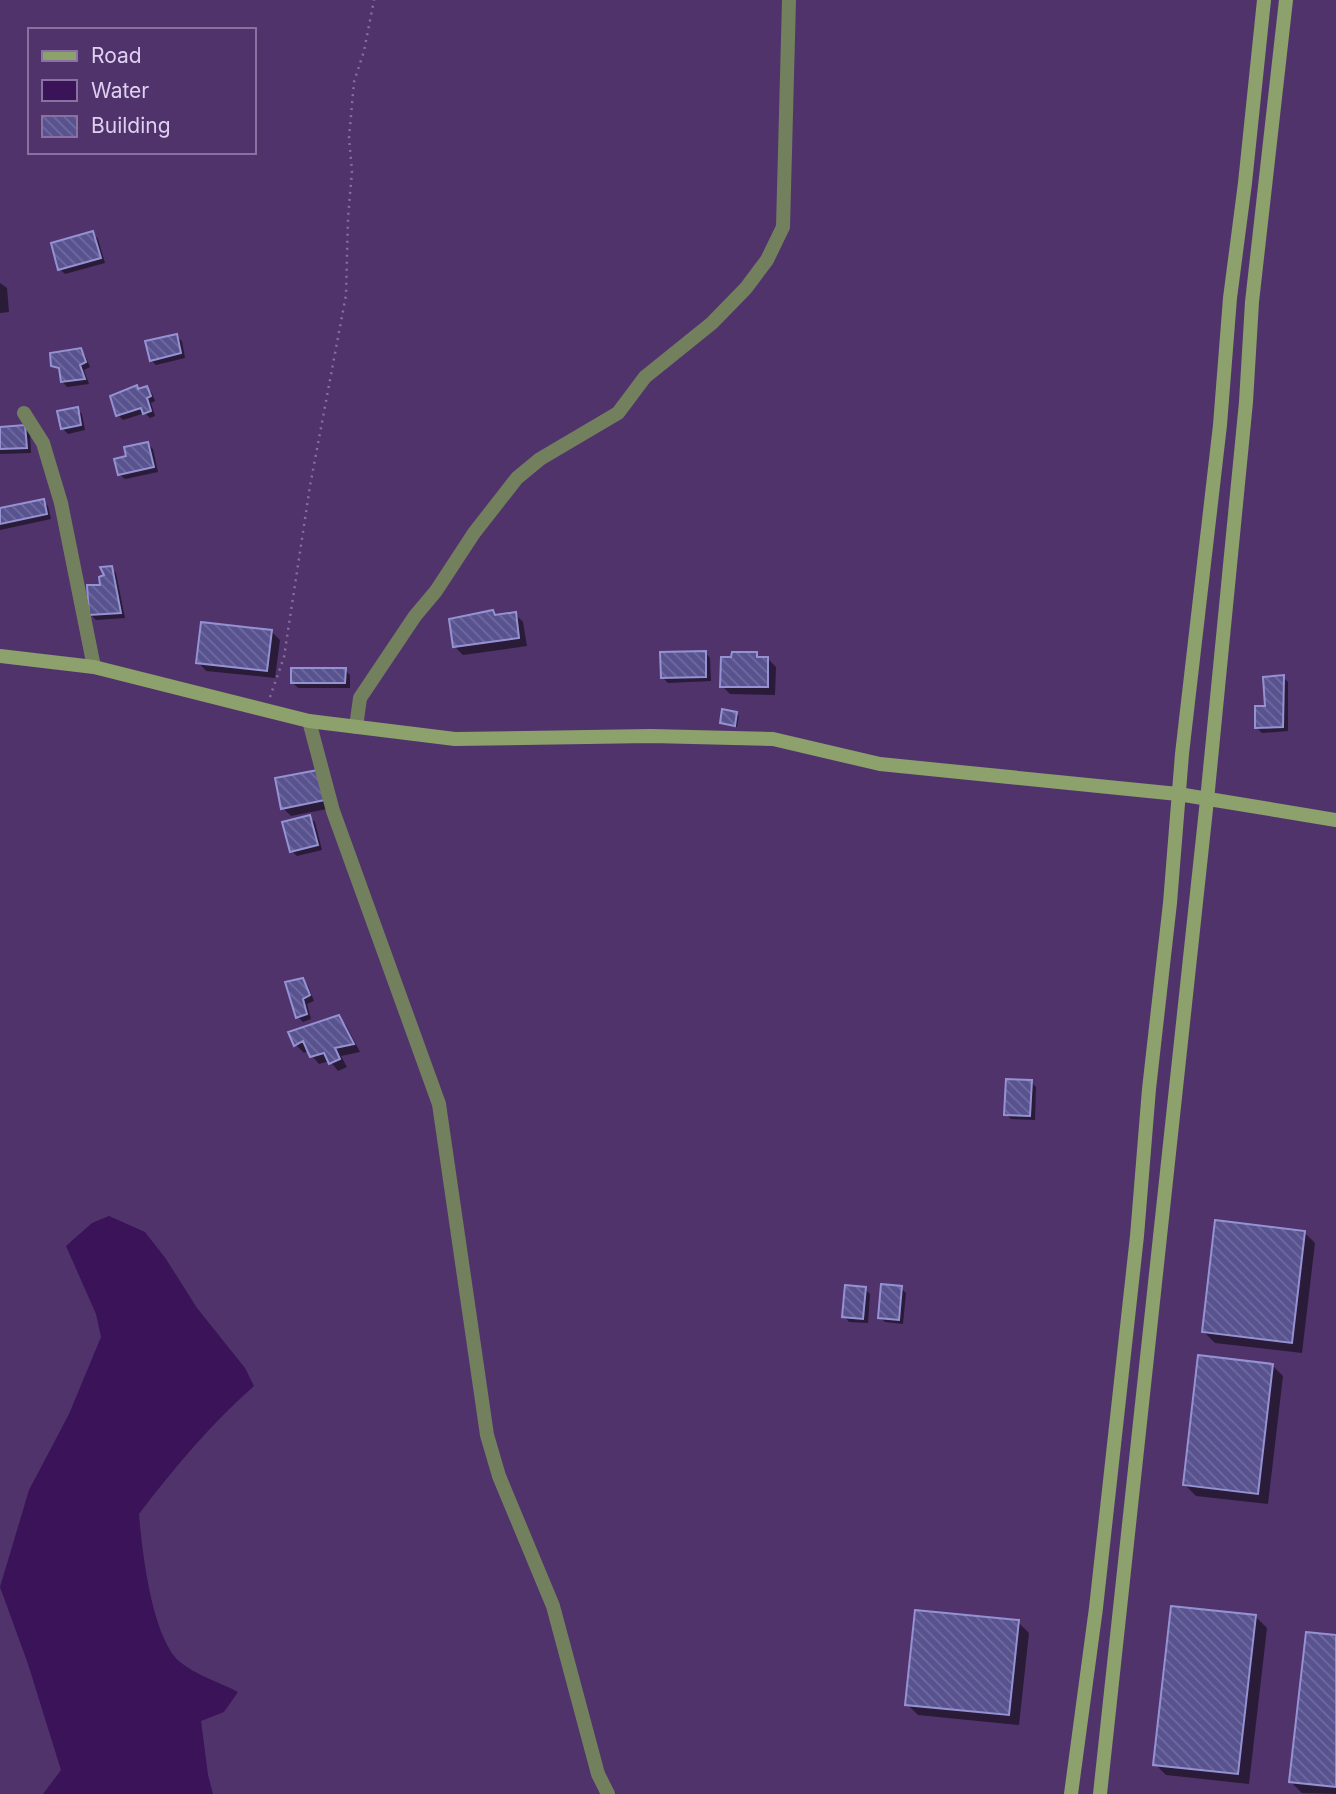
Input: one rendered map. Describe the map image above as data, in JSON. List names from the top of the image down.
{
  "legend": ["Road", "Water", "Building"]
}
